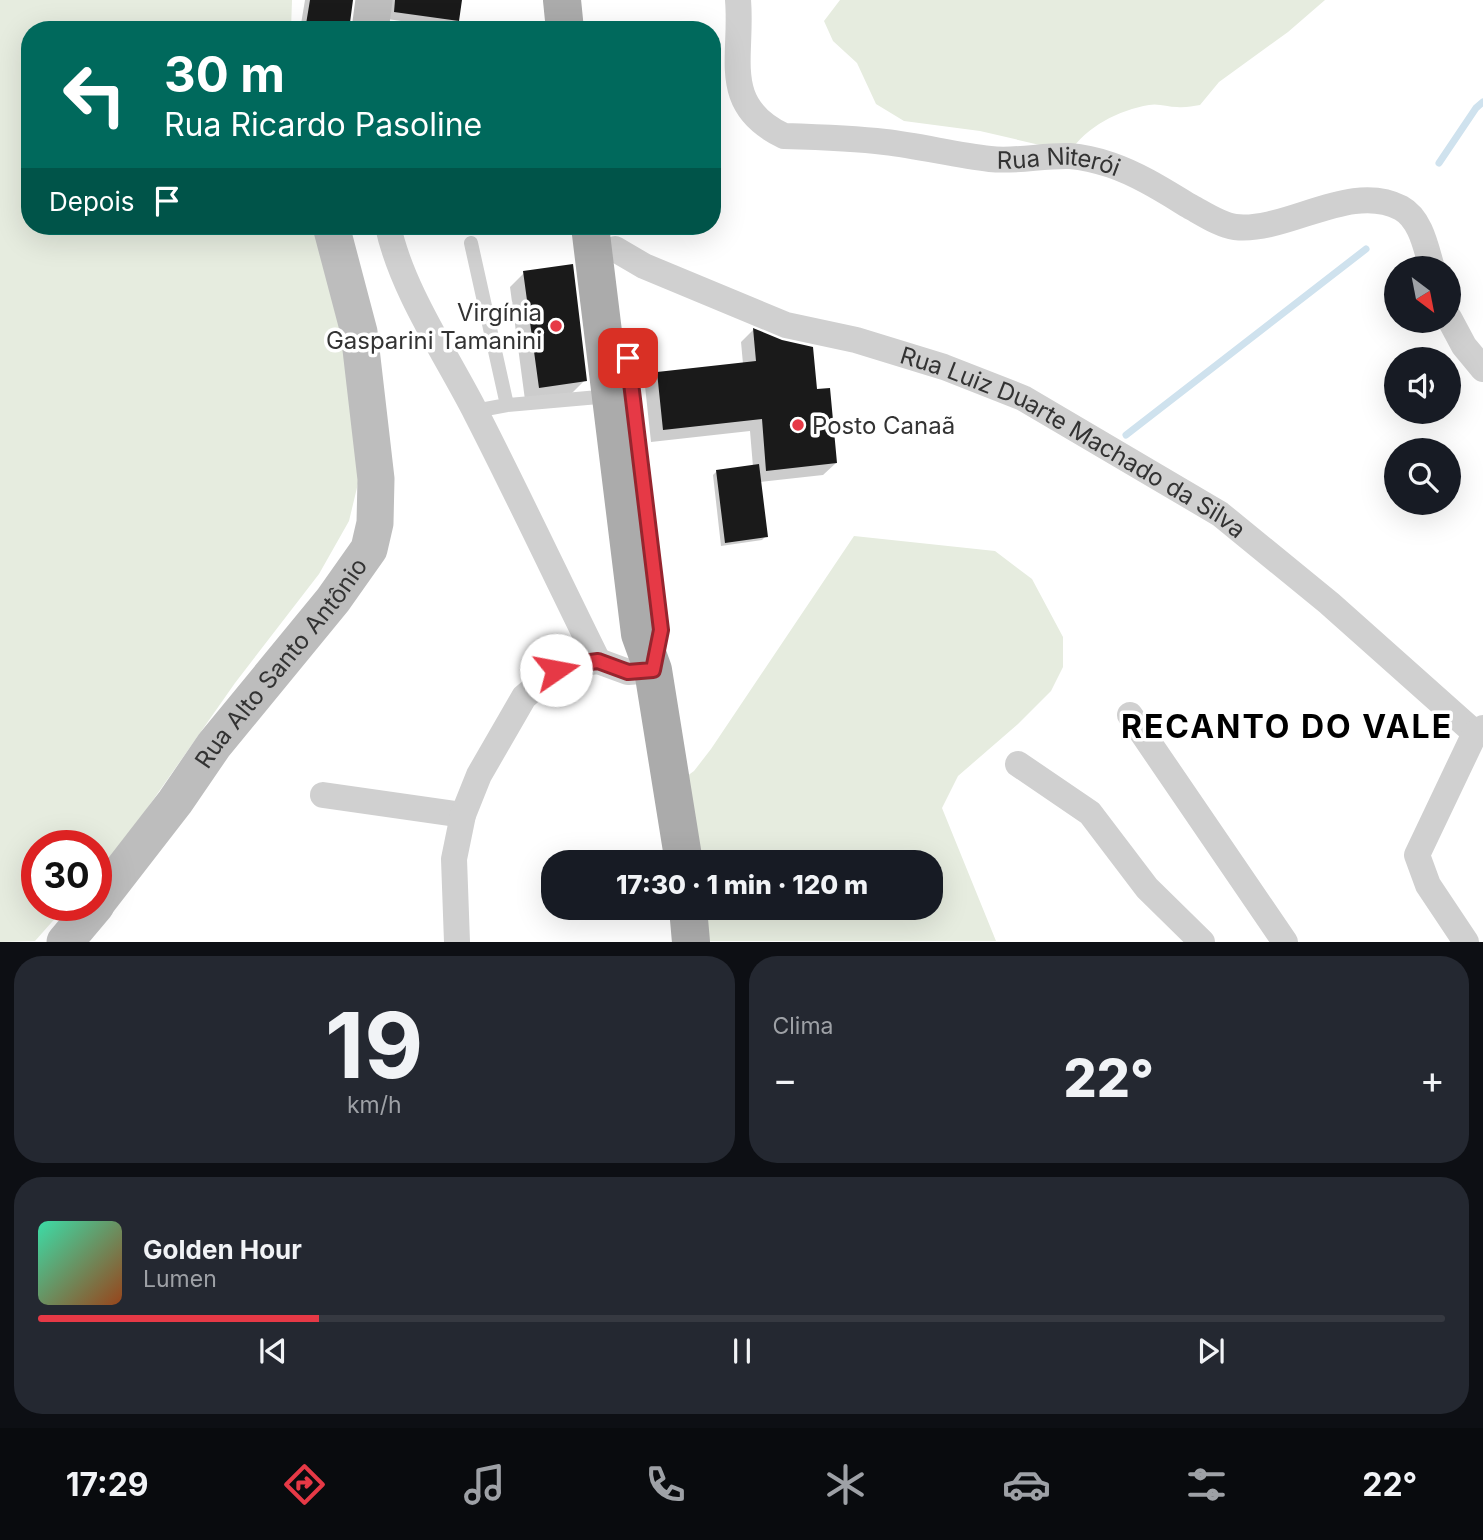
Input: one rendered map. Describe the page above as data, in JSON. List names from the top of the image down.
{
  "streets": {
    "street": ["Rua Niterói", "Rua Luiz Duarte Machado da Silva", "Rua Alto Santo Antônio"]
  },
  "districts": ["RECANTO DO VALE"],
  "places": ["Virgínia Gasparini Tamanini", "Posto Canaã"],
  "north": "bottom right",
  "page": {
    "turn": ["30 m", "Rua Ricardo Pasoline"],
    "then": "Depois",
    "limit": "30",
    "trip": "17:30 · 1 min · 120 m",
    "tile": [
      ["19", "km/h"],
      "Clima"
    ],
    "heat": ["−", "22°", "+"],
    "song": ["Golden Hour", "Lumen"],
    "tabs": ["17:29", "22°"]
  }
}
